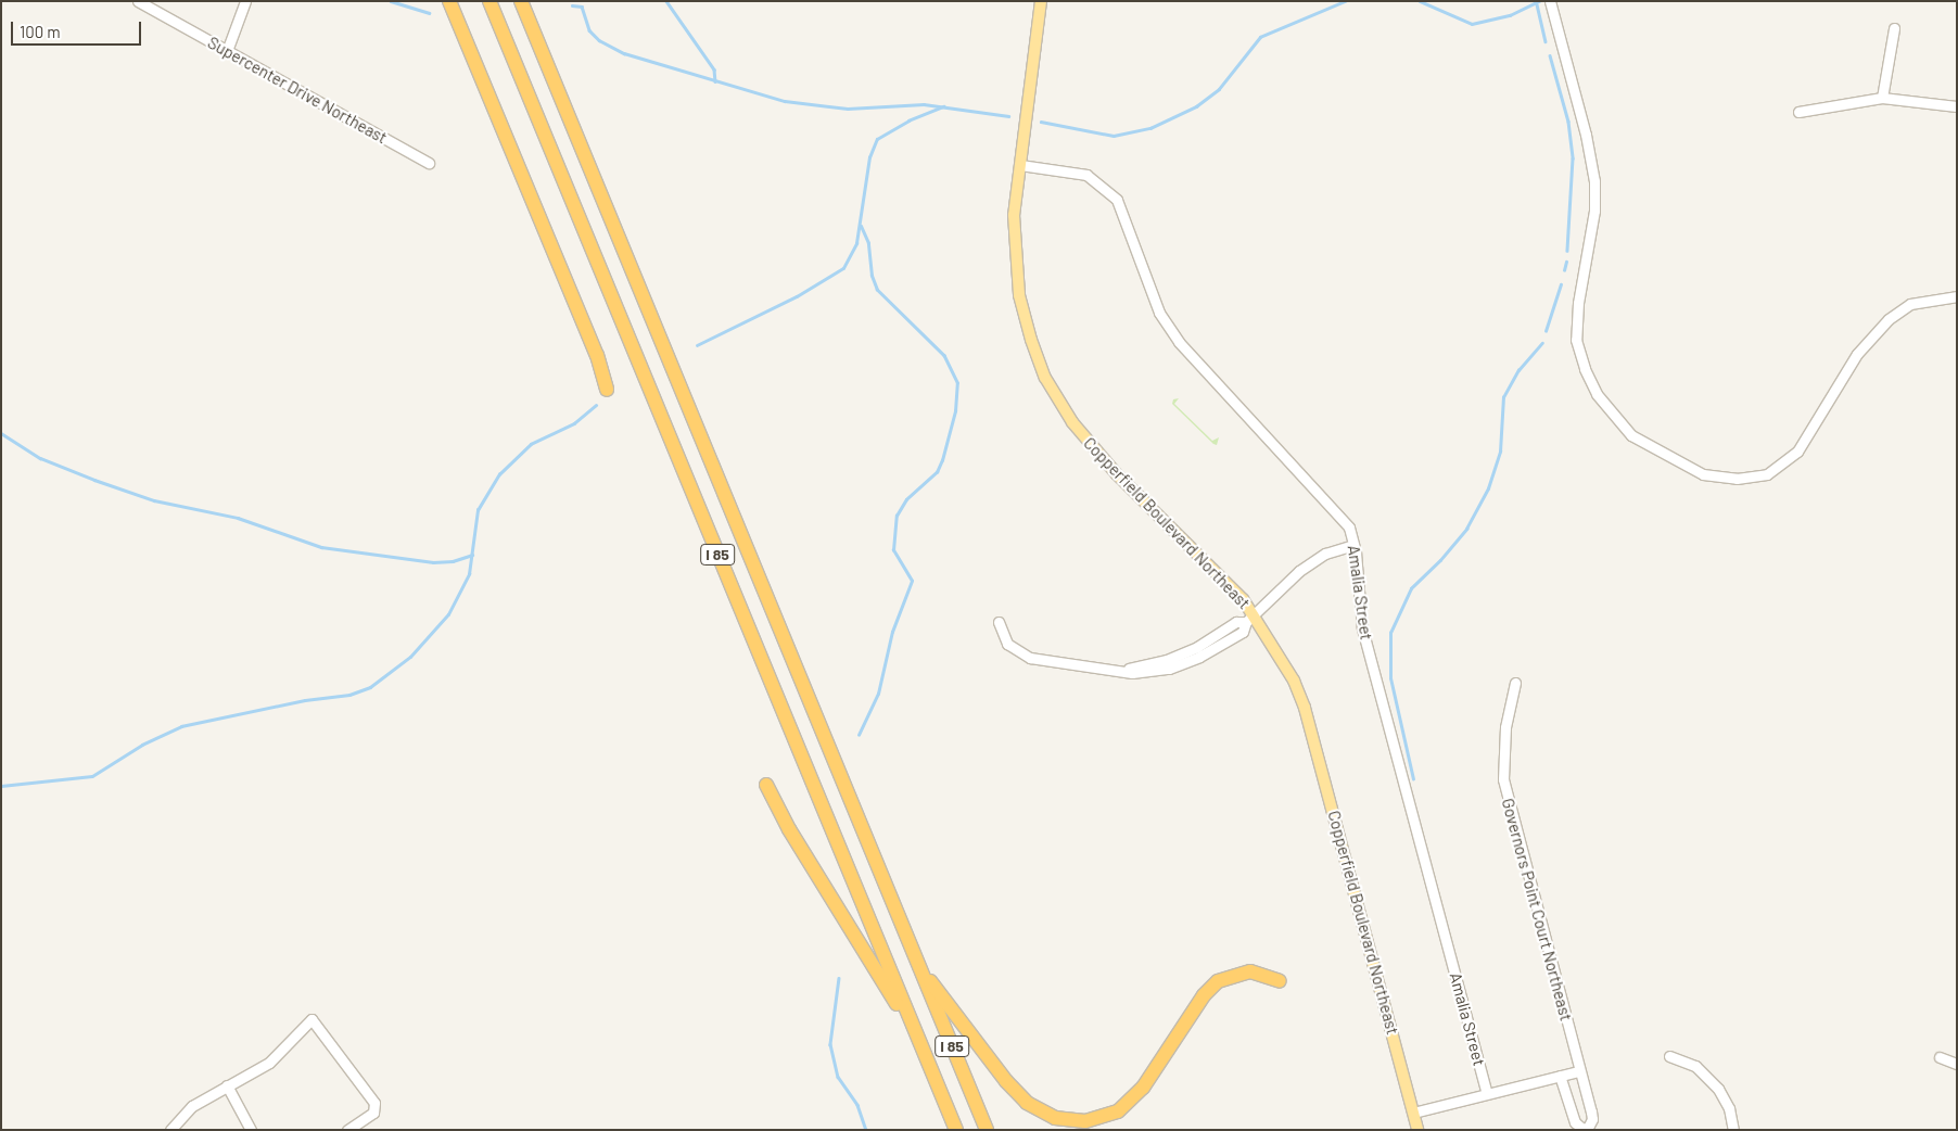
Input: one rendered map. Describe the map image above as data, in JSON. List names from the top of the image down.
{
  "streets": {
    "highway": ["I 85"],
    "main road": ["Copperfield Boulevard Northeast"],
    "street": ["Supercenter Drive Northeast", "Amalia Street", "Governors Point Court Northeast"]
  },
  "crossings": [
    ["Copperfield Boulevard Northeast", "Amalia Street"]
  ],
  "scale_bar": "100 m"
}
